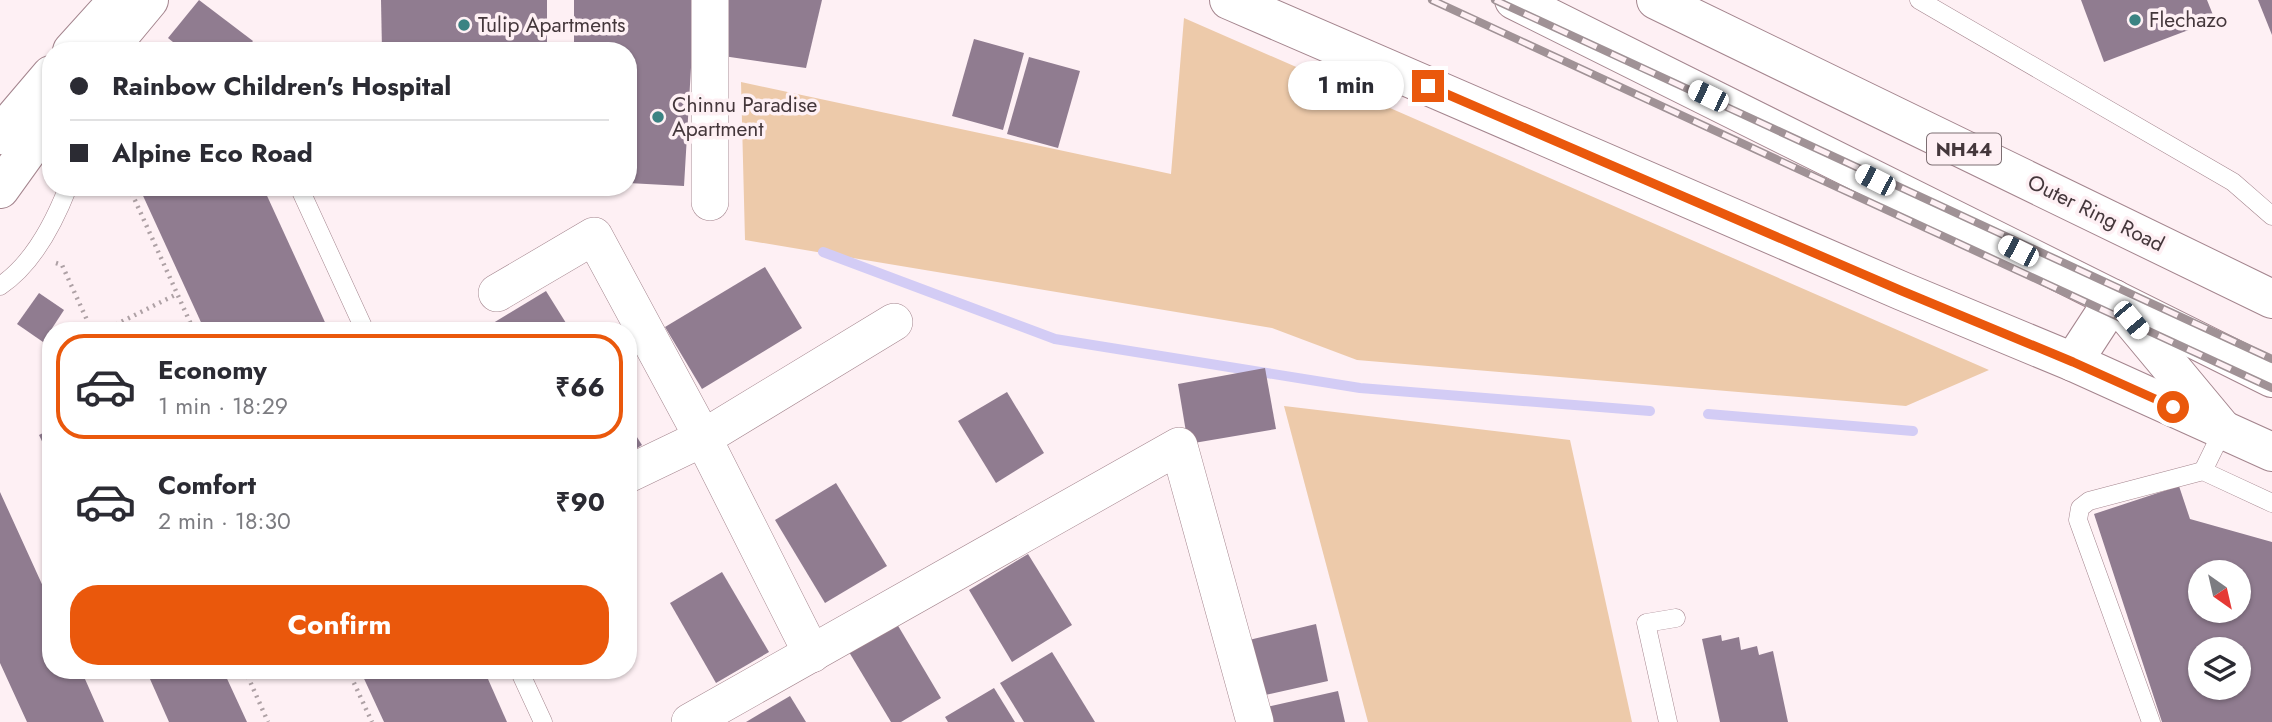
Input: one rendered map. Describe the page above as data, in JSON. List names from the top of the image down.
{
  "streets": {
    "main road": ["NH44", "Outer Ring Road"]
  },
  "places": ["Flechazo", "Tulip Apartments", "Chinnu Paradise Apartment"],
  "north": "bottom right",
  "page": {
    "banner": ["Rainbow Children's Hospital", "Alpine Eco Road"],
    "bubble": "1 min",
    "list": [
      {
        "name": "Economy",
        "note": "1 min · 18:29",
        "value": "₹66"
      },
      {
        "name": "Comfort",
        "note": "2 min · 18:30",
        "value": "₹90"
      }
    ],
    "buttons": "Confirm"
  }
}
